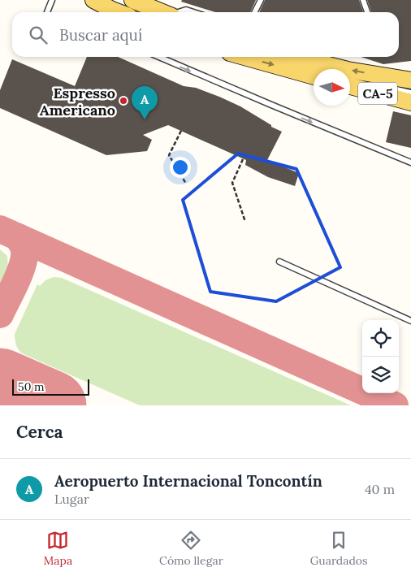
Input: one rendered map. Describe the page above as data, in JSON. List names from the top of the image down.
{
  "streets": {
    "main road": ["CA-5"]
  },
  "places": ["Espresso Americano"],
  "scale_bar": "50 m",
  "north": "right",
  "page": {
    "search": "Buscar aquí",
    "pins": "A",
    "scale": "50 m",
    "heading": "Cerca",
    "list": [
      {
        "mark": "A",
        "name": "Aeropuerto Internacional Toncontín",
        "note": "Lugar",
        "value": "40 m"
      }
    ],
    "nav": ["Mapa", "Cómo llegar", "Guardados"]
  }
}
